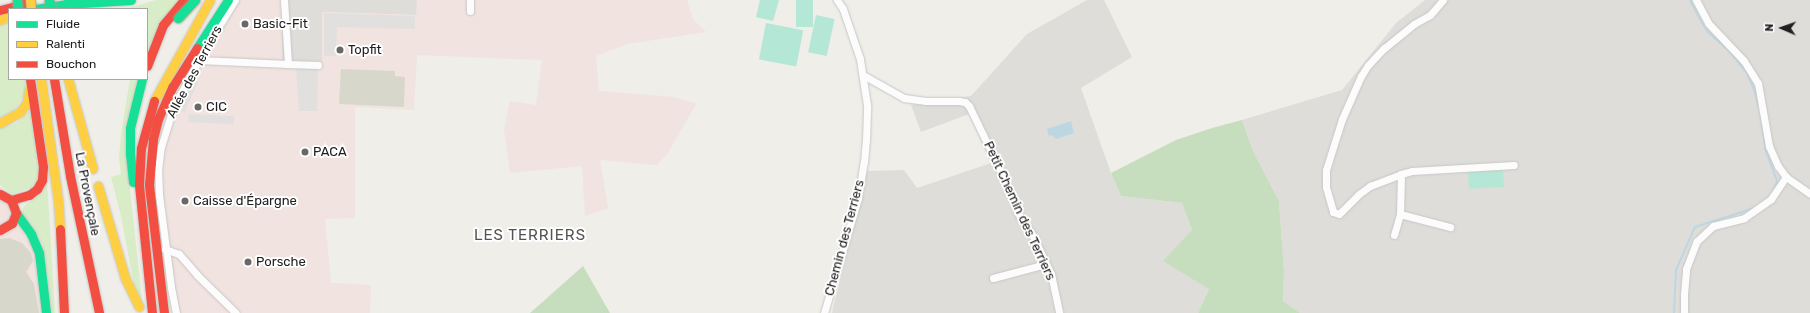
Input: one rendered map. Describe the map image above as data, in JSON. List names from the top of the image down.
{
  "streets": {
    "main road": ["La Provençale"],
    "street": ["Allée des Terriers", "Petit Chemin des Terriers", "Chemin des Terriers"]
  },
  "crossings": [
    ["Petit Chemin des Terriers", "Chemin des Terriers"]
  ],
  "districts": ["LES TERRIERS"],
  "places": [
    "Basic-Fit",
    "Topfit",
    "CIC",
    "PACA",
    "Caisse d'Épargne",
    "Porsche"
  ],
  "legend": ["Fluide", "Ralenti", "Bouchon"],
  "north": "left"
}
